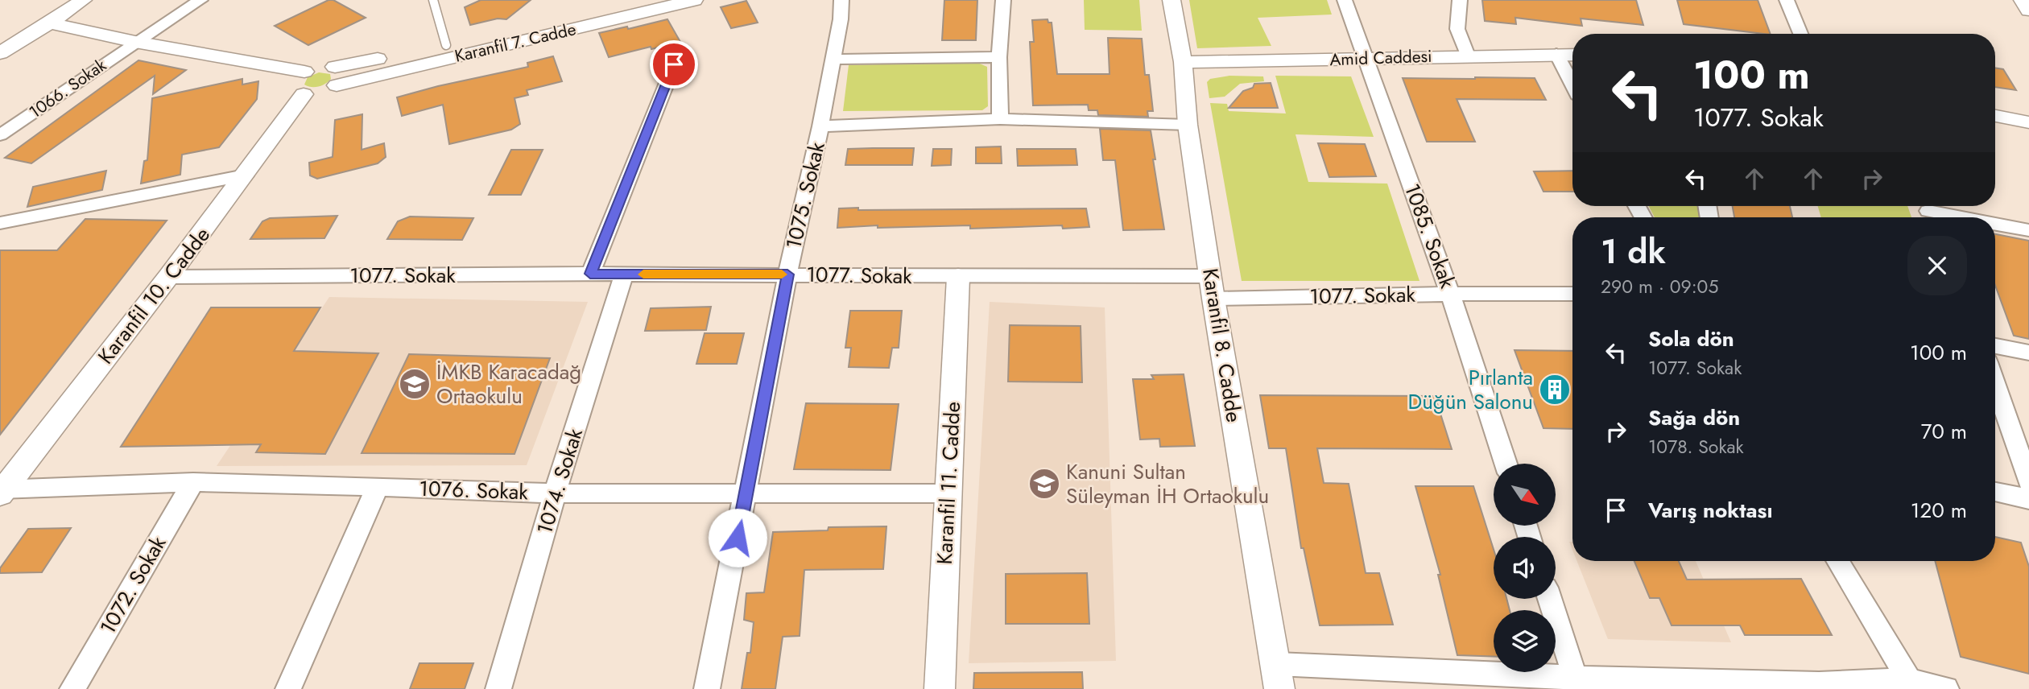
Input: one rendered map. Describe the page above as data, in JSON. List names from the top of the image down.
{
  "streets": {
    "street": [
      "Karanfil 7. Cadde",
      "Amid Caddesi",
      "1066. Sokak",
      "1075. Sokak",
      "1085. Sokak",
      "1077. Sokak",
      "Karanfil 10. Cadde",
      "Karanfil 8. Cadde",
      "1074. Sokak",
      "Karanfil 11. Cadde",
      "1076. Sokak",
      "1072. Sokak"
    ]
  },
  "crossings": [
    ["Amid Caddesi", "1085. Sokak"],
    ["Amid Caddesi", "Karanfil 8. Cadde"],
    ["1075. Sokak", "1077. Sokak"],
    ["1075. Sokak", "1076. Sokak"],
    ["1085. Sokak", "1077. Sokak"],
    ["1077. Sokak", "Karanfil 10. Cadde"],
    ["1077. Sokak", "Karanfil 8. Cadde"],
    ["1077. Sokak", "1074. Sokak"],
    ["1077. Sokak", "Karanfil 11. Cadde"],
    ["Karanfil 10. Cadde", "1076. Sokak"],
    ["1074. Sokak", "1076. Sokak"],
    ["Karanfil 11. Cadde", "1076. Sokak"],
    ["1076. Sokak", "1072. Sokak"]
  ],
  "places": {
    "school or university": ["İMKB Karacadağ Ortaokulu", "Kanuni Sultan Süleyman İH Ortaokulu"],
    "building": ["Pırlanta Düğün Salonu"]
  },
  "north": "bottom right",
  "page": {
    "turn": ["100 m", "1077. Sokak"],
    "heading": ["1 dk", "290 m · 09:05"],
    "list": [
      {
        "name": "Sola dön",
        "note": "1077. Sokak",
        "value": "100 m"
      },
      {
        "name": "Sağa dön",
        "note": "1078. Sokak",
        "value": "70 m"
      },
      {
        "name": "Varış noktası",
        "value": "120 m"
      }
    ]
  }
}
